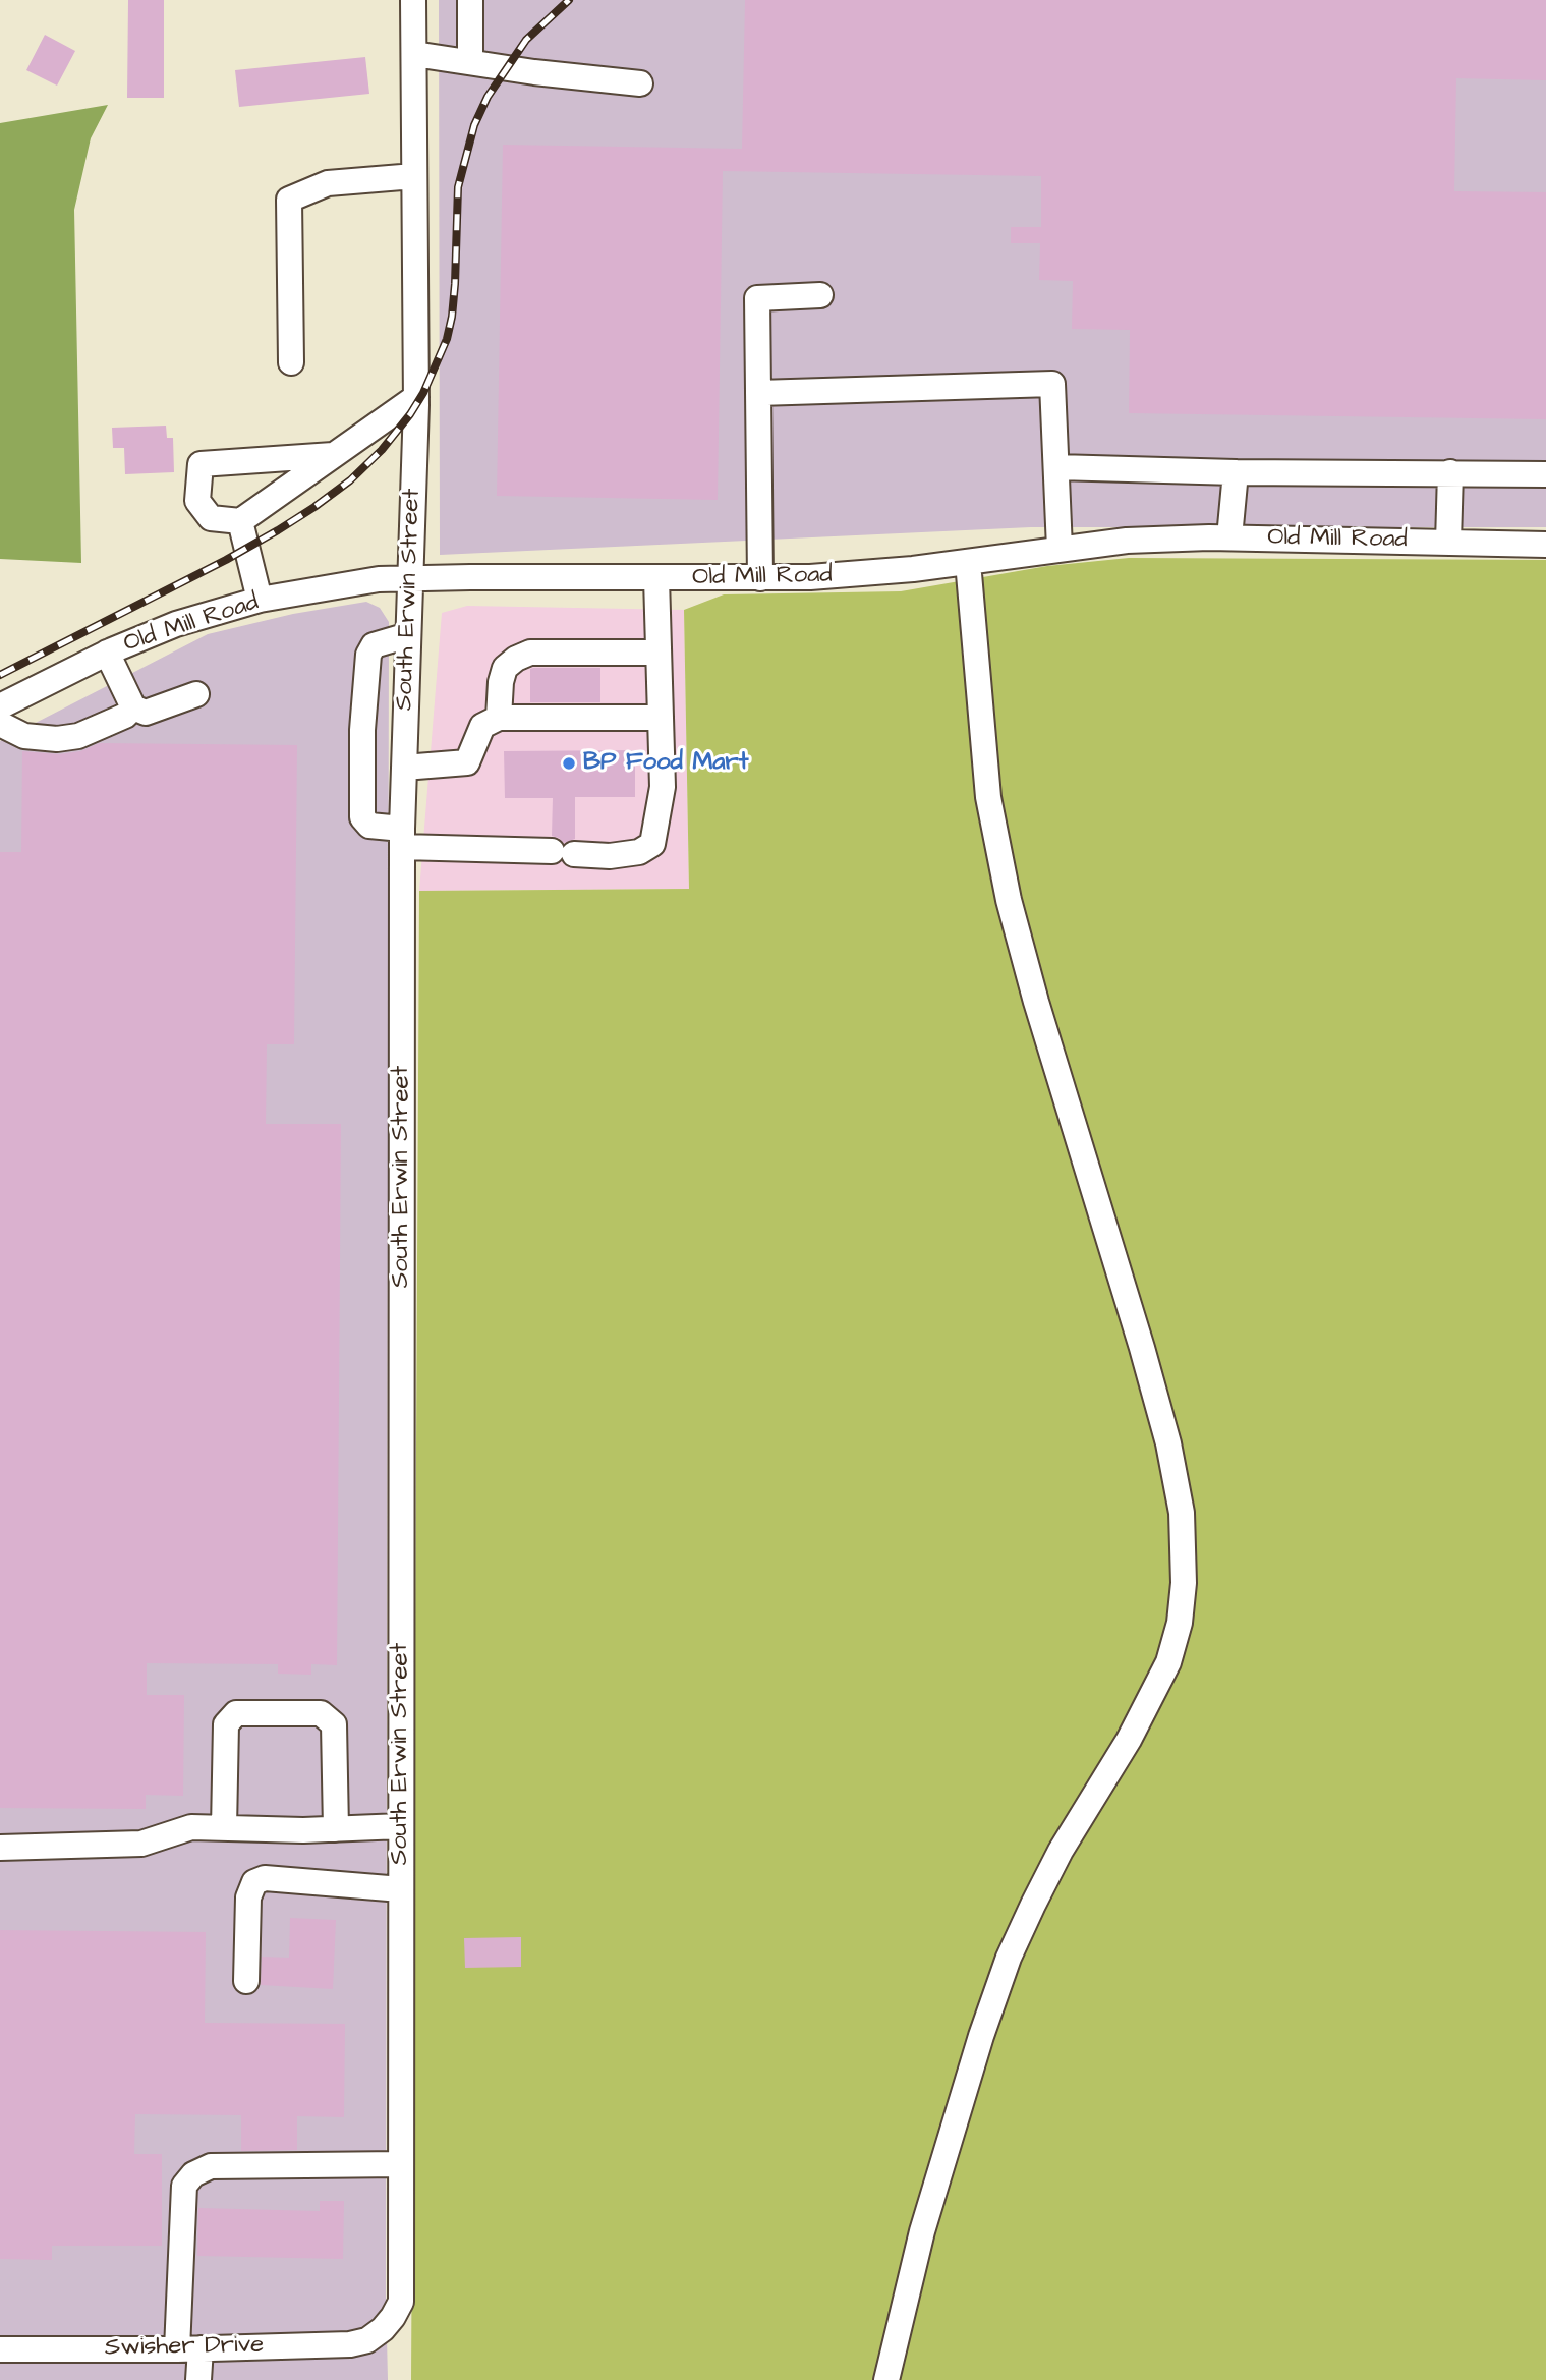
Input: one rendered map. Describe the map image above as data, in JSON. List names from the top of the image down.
{
  "streets": {
    "street": ["Old Mill Road", "South Erwin Street", "Swisher Drive"]
  },
  "crossings": [
    ["Old Mill Road", "South Erwin Street"],
    ["South Erwin Street", "Swisher Drive"]
  ],
  "places": ["BP Food Mart"]
}
